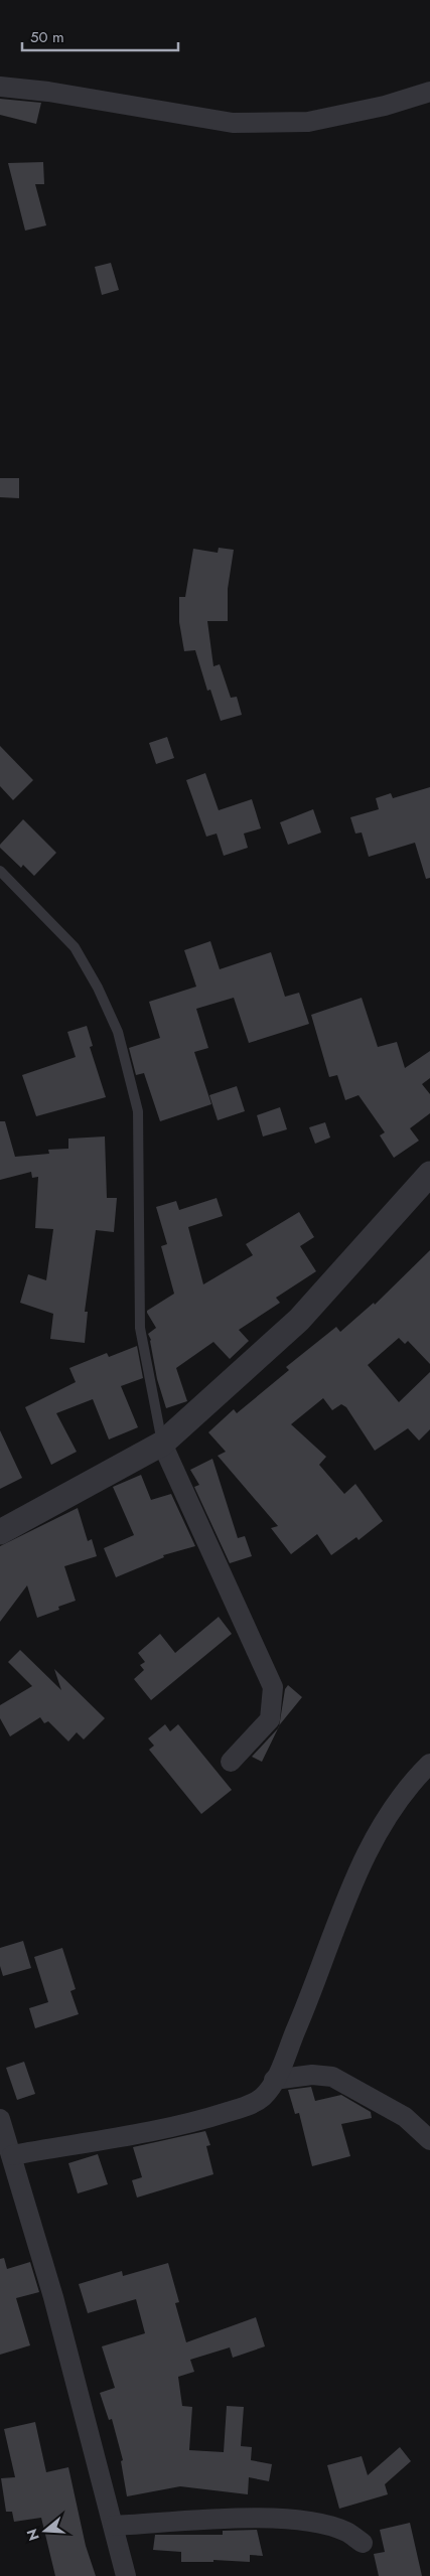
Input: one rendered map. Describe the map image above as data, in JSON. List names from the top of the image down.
{
  "scale_bar": "50 m",
  "north": "left"
}
